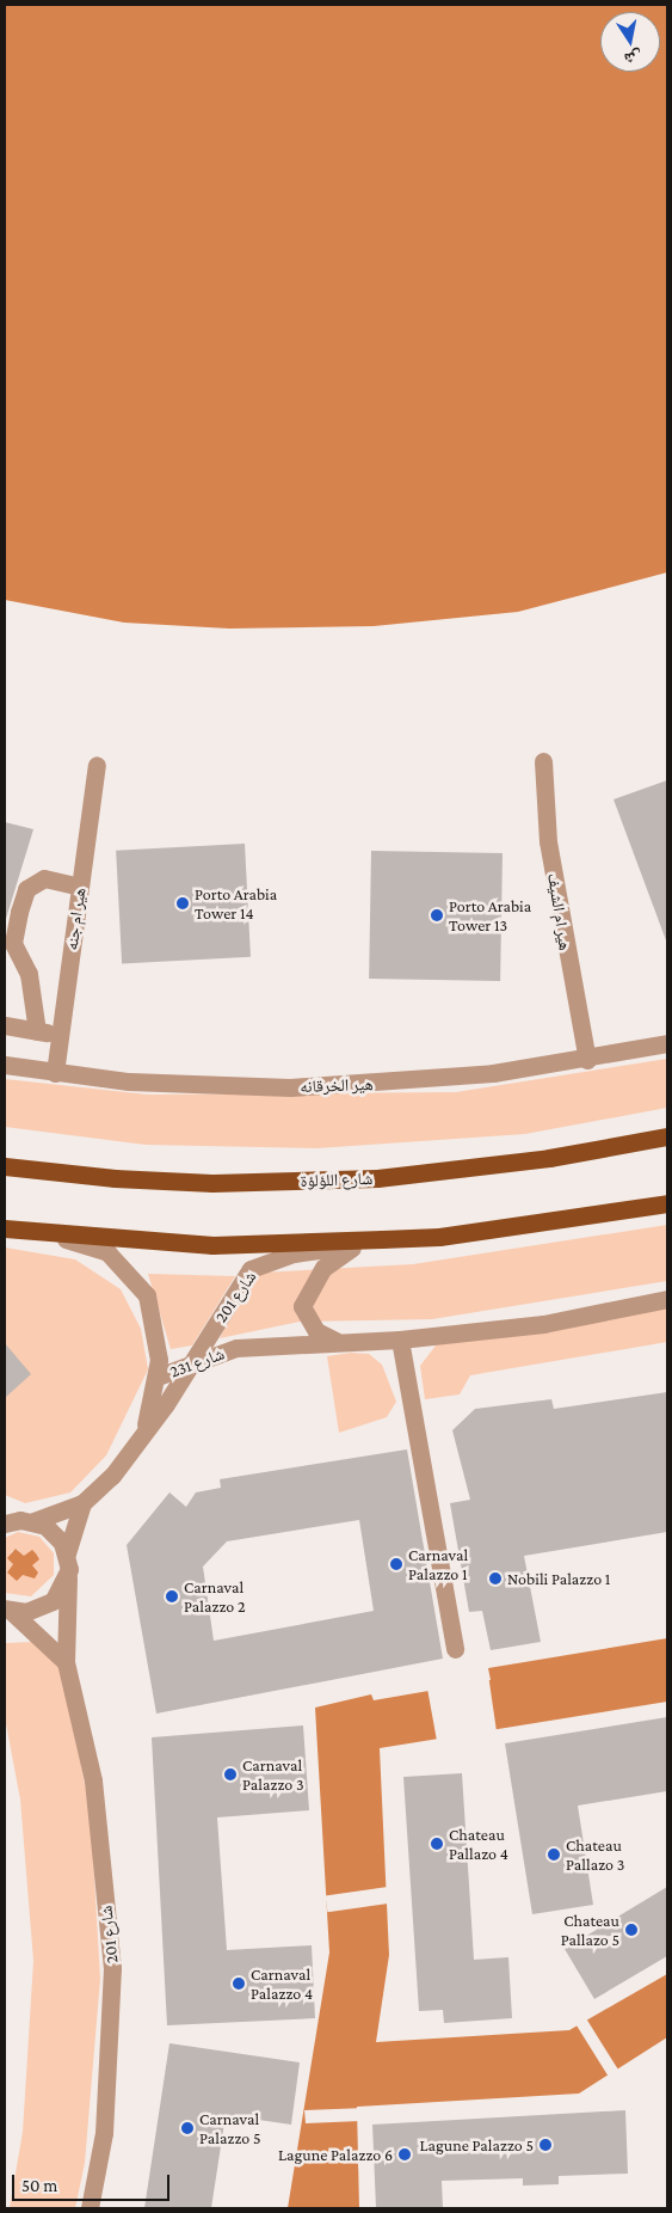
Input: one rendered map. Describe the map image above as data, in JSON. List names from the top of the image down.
{
  "streets": {
    "main road": ["شارع اللؤلؤة"],
    "street": [
      "هير ام الشيف",
      "هير ام جنه",
      "هير الخرقانه",
      "شارع 201",
      "شارع 231"
    ]
  },
  "crossings": [
    ["هير ام الشيف", "هير الخرقانه"],
    ["هير ام جنه", "هير الخرقانه"],
    ["شارع 201", "شارع 231"]
  ],
  "places": [
    "Porto Arabia Tower 14",
    "Porto Arabia Tower 13",
    "Carnaval Palazzo 1",
    "Nobili Palazzo 1",
    "Carnaval Palazzo 2",
    "Carnaval Palazzo 3",
    "Chateau Pallazo 4",
    "Chateau Pallazo 3",
    "Chateau Pallazo 5",
    "Carnaval Palazzo 4",
    "Carnaval Palazzo 5",
    "Lagune Palazzo 5",
    "Lagune Palazzo 6"
  ],
  "scale_bar": "50 m",
  "north": "bottom"
}
